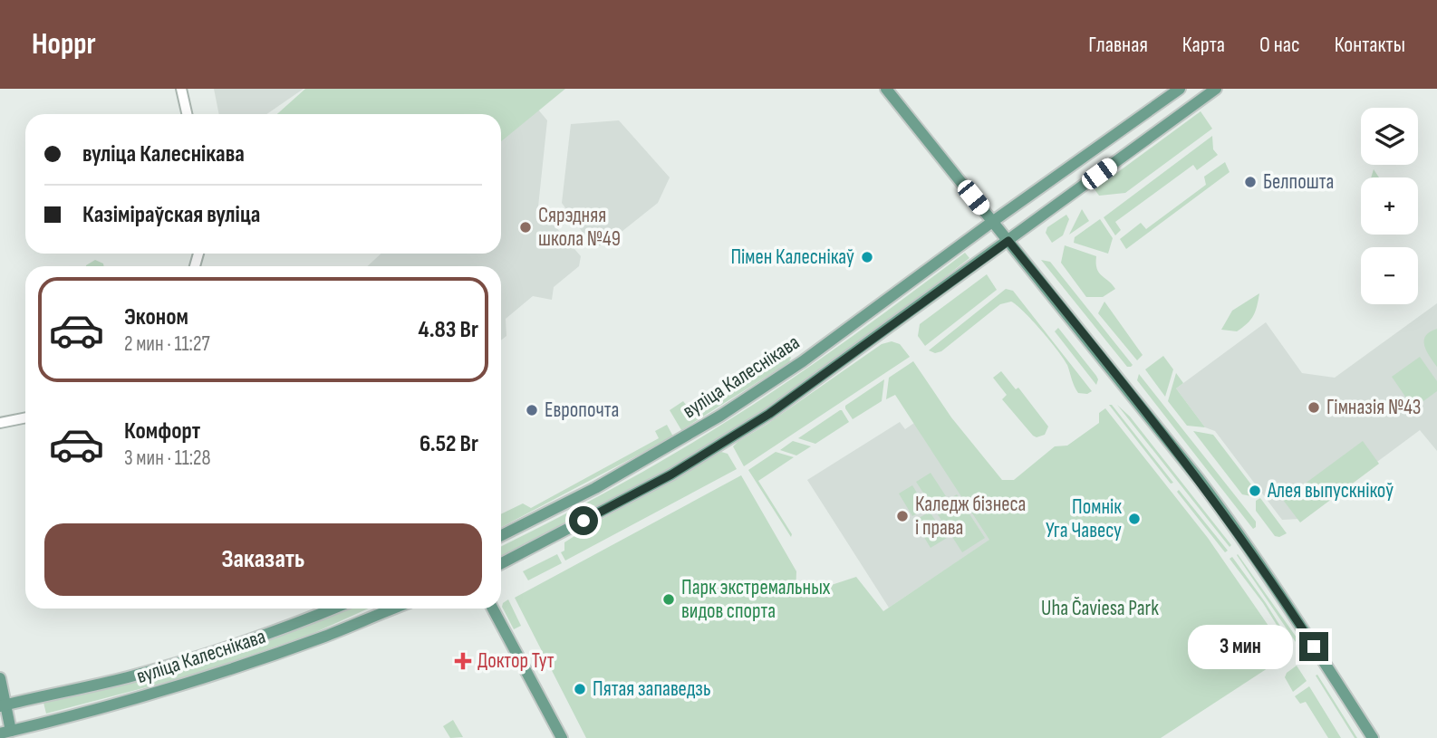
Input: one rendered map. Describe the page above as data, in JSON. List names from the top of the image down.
{
  "streets": {
    "main road": ["вуліца Калеснікава"]
  },
  "parks": ["Uha Čaviesa Park"],
  "places": {
    "other": [
      "Белпошта",
      "Сярэдняя школа №49",
      "Пімен Калеснікаў",
      "Гімназія №43",
      "Европочта",
      "Алея выпускнікоў",
      "Каледж бізнеса і права",
      "Помнік Уга Чавесу",
      "Парк экстремальных видов спорта",
      "Пятая запаведзь"
    ],
    "health": ["Доктор Тут"]
  },
  "page": {
    "header": "Hoppr",
    "nav": [
      "Главная",
      "Карта",
      "О нас",
      "Контакты"
    ],
    "map_buttons": ["+", "−"],
    "banner": ["вуліца Калеснікава", "Казіміраўская вуліца"],
    "list": [
      {
        "name": "Эконом",
        "note": "2 мин · 11:27",
        "value": "4.83 Br"
      },
      {
        "name": "Комфорт",
        "note": "3 мин · 11:28",
        "value": "6.52 Br"
      }
    ],
    "buttons": "Заказать",
    "bubble": "3 мин"
  }
}
